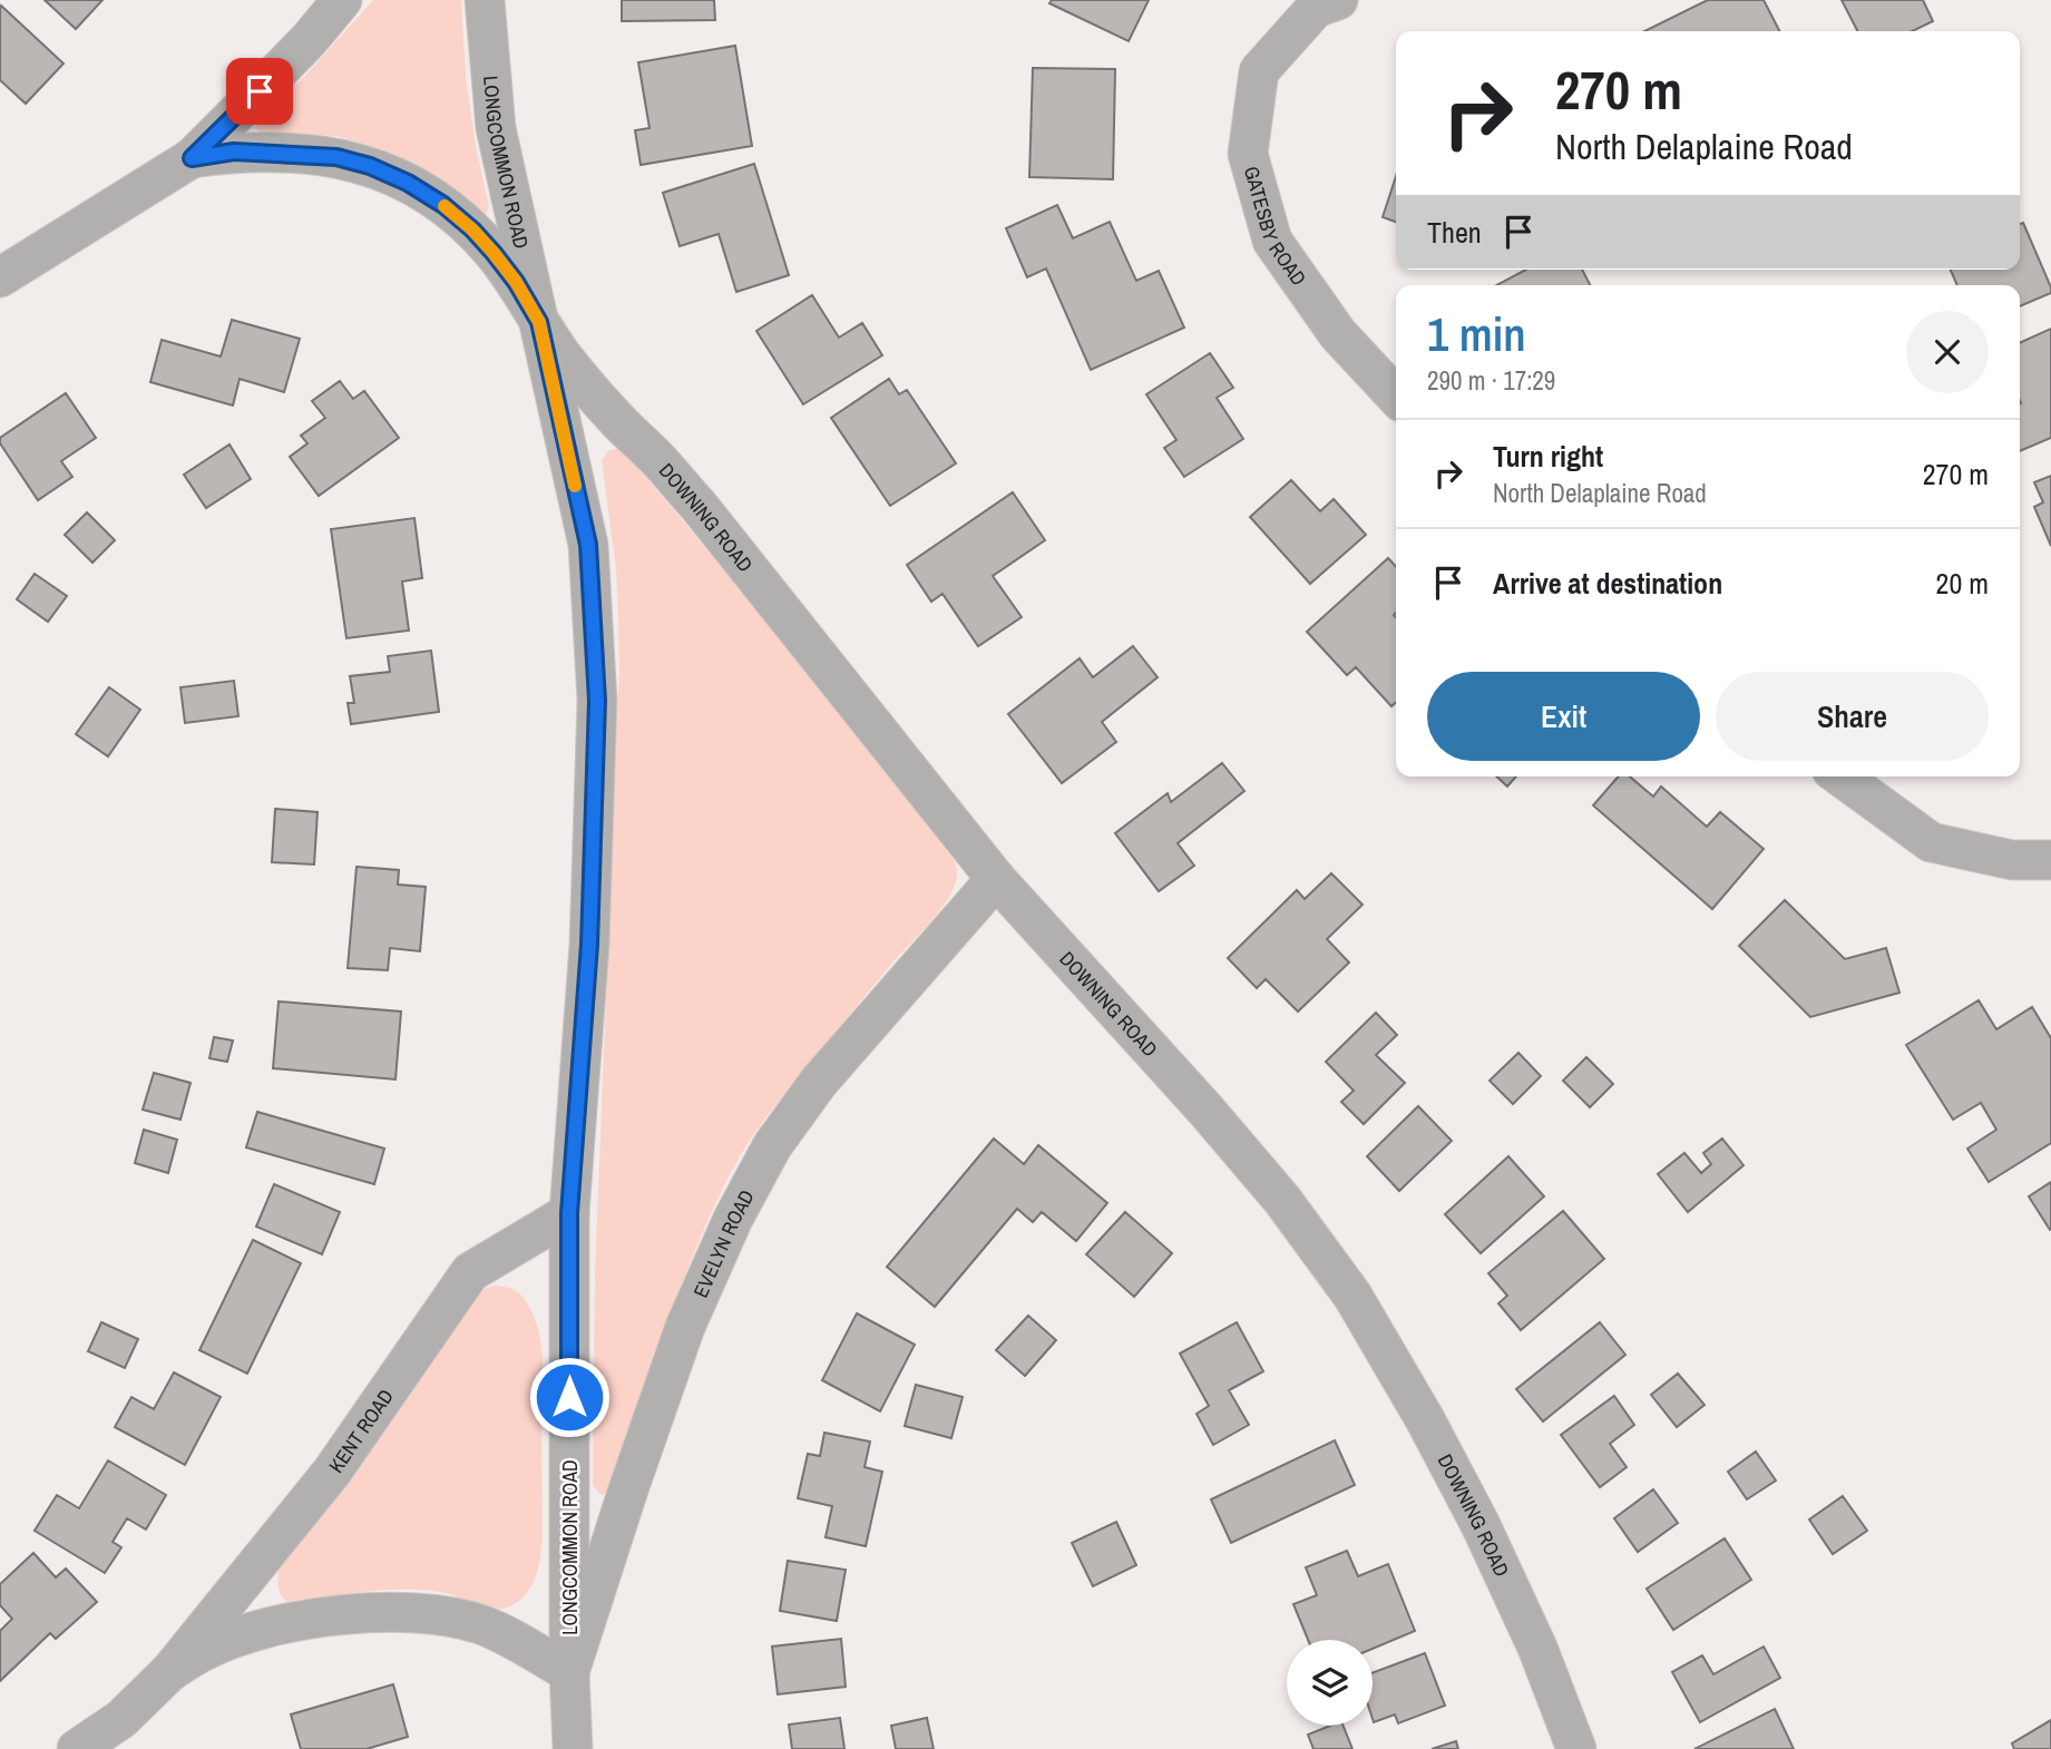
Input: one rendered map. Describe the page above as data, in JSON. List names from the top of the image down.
{
  "streets": {
    "street": [
      "LONGCOMMON ROAD",
      "GATESBY ROAD",
      "DOWNING ROAD",
      "EVELYN ROAD",
      "KENT ROAD"
    ]
  },
  "crossings": [
    ["LONGCOMMON ROAD", "DOWNING ROAD"],
    ["LONGCOMMON ROAD", "EVELYN ROAD"],
    ["LONGCOMMON ROAD", "KENT ROAD"],
    ["DOWNING ROAD", "EVELYN ROAD"],
    ["EVELYN ROAD", "KENT ROAD"]
  ],
  "page": {
    "turn": ["270 m", "North Delaplaine Road"],
    "then": "Then",
    "heading": ["1 min", "290 m · 17:29"],
    "list": [
      {
        "name": "Turn right",
        "note": "North Delaplaine Road",
        "value": "270 m"
      },
      {
        "name": "Arrive at destination",
        "value": "20 m"
      }
    ],
    "buttons": ["Exit", "Share"]
  }
}
